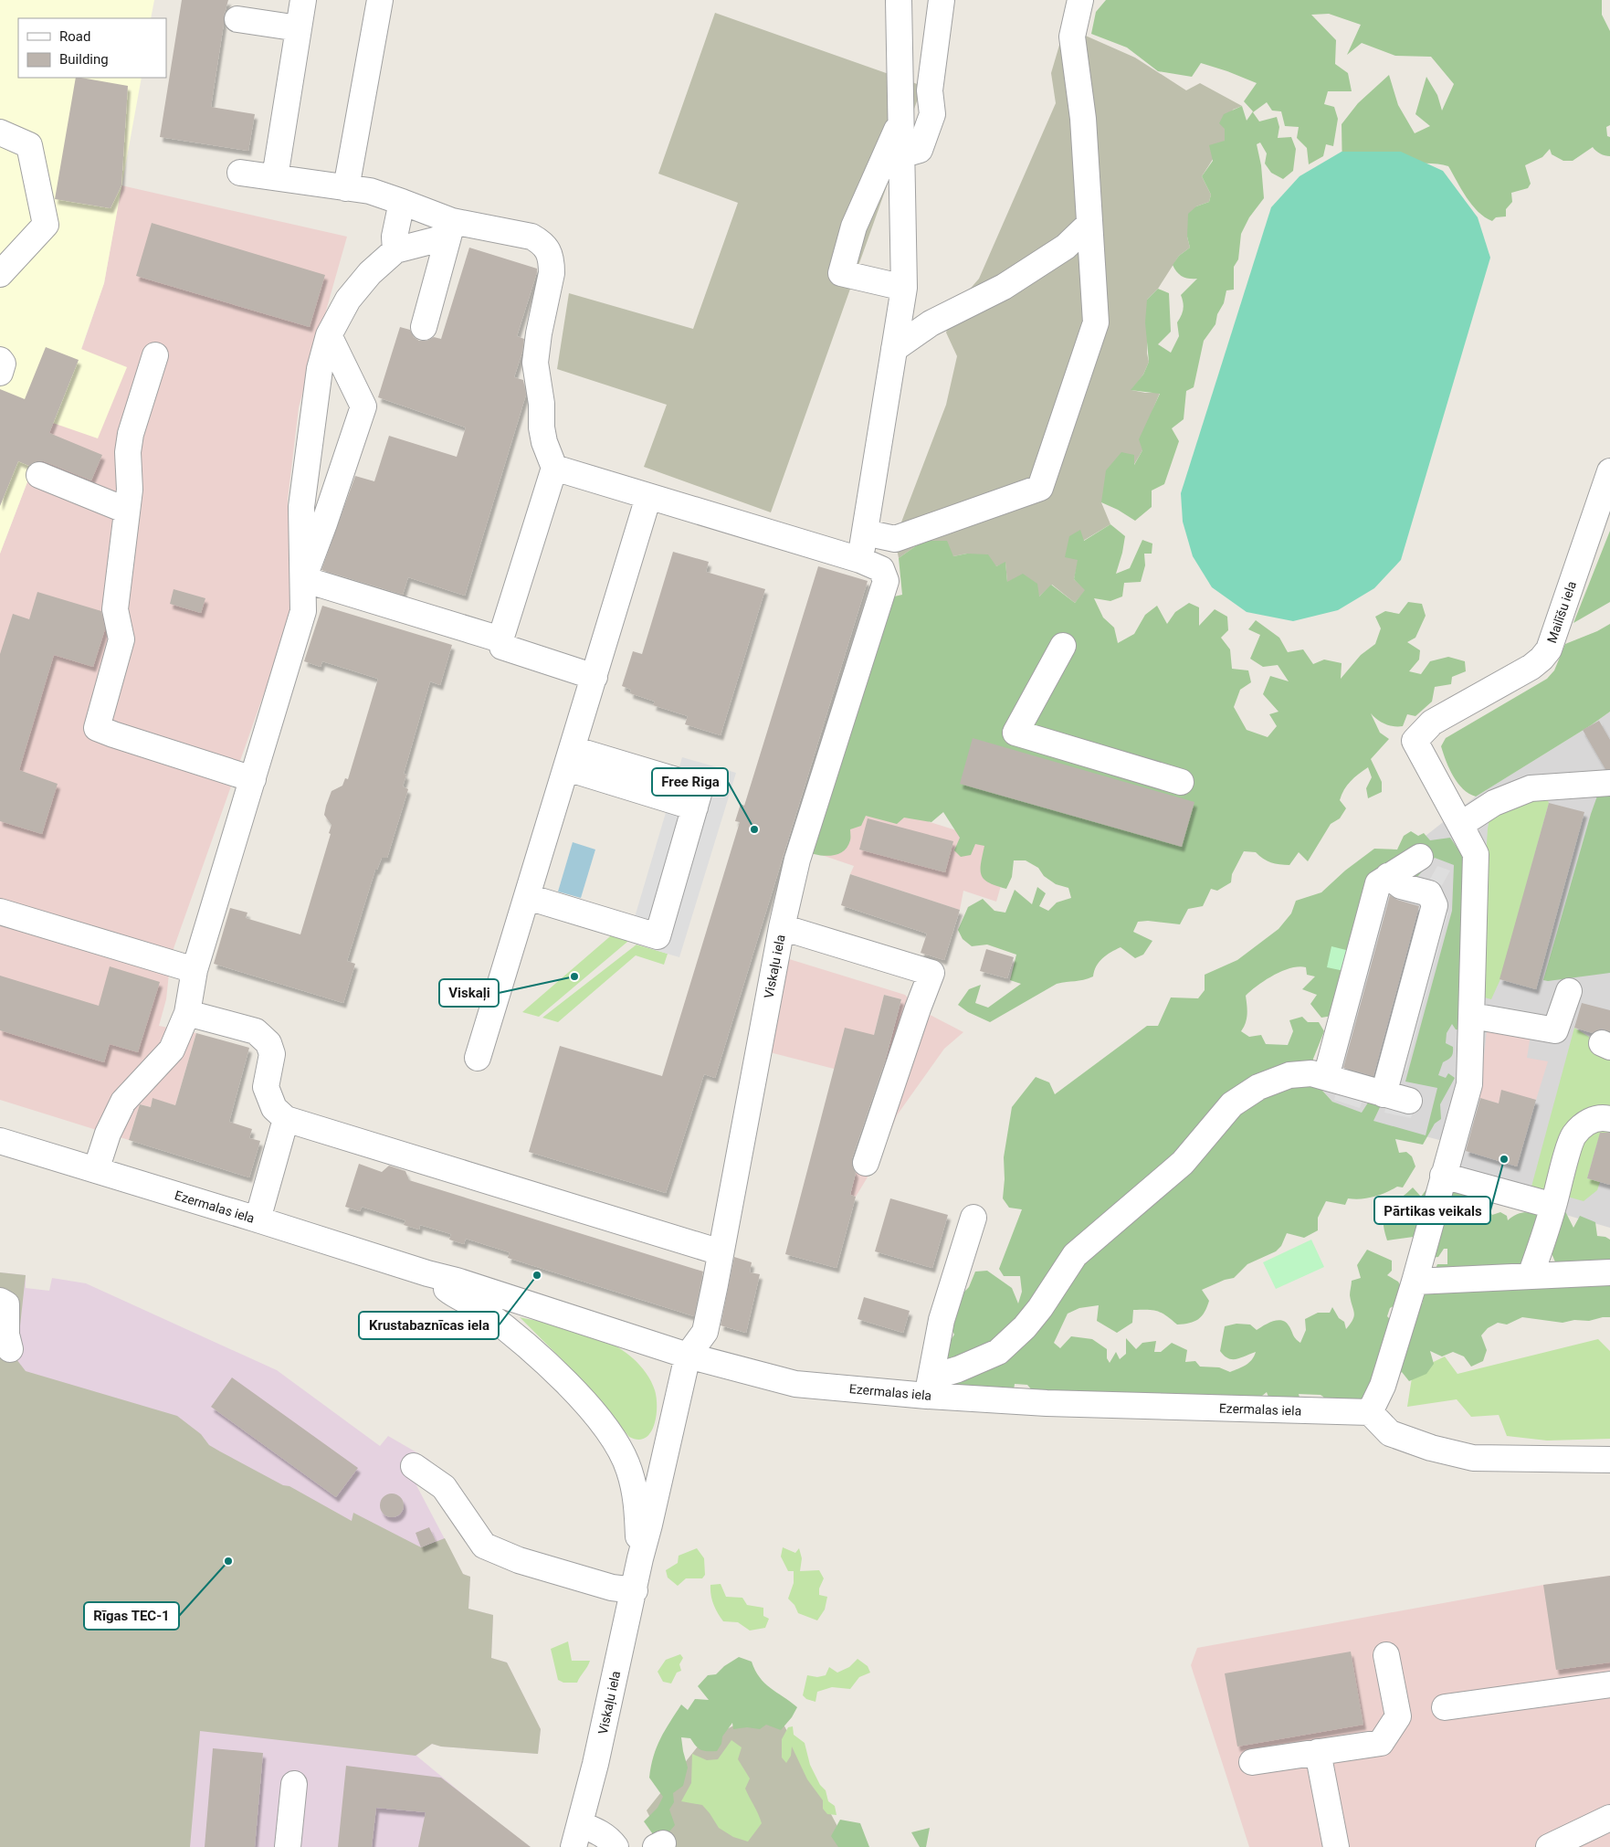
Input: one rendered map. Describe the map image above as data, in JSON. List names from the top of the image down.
{
  "streets": {
    "street": ["Mailīšu iela", "Viskaļu iela", "Ezermalas iela"]
  },
  "crossings": [
    ["Viskaļu iela", "Ezermalas iela"]
  ],
  "places": [
    "Free Riga",
    "Viskaļi",
    "Pārtikas veikals",
    "Krustabaznīcas iela",
    "Rīgas TEC-1"
  ],
  "legend": ["Road", "Building"]
}
